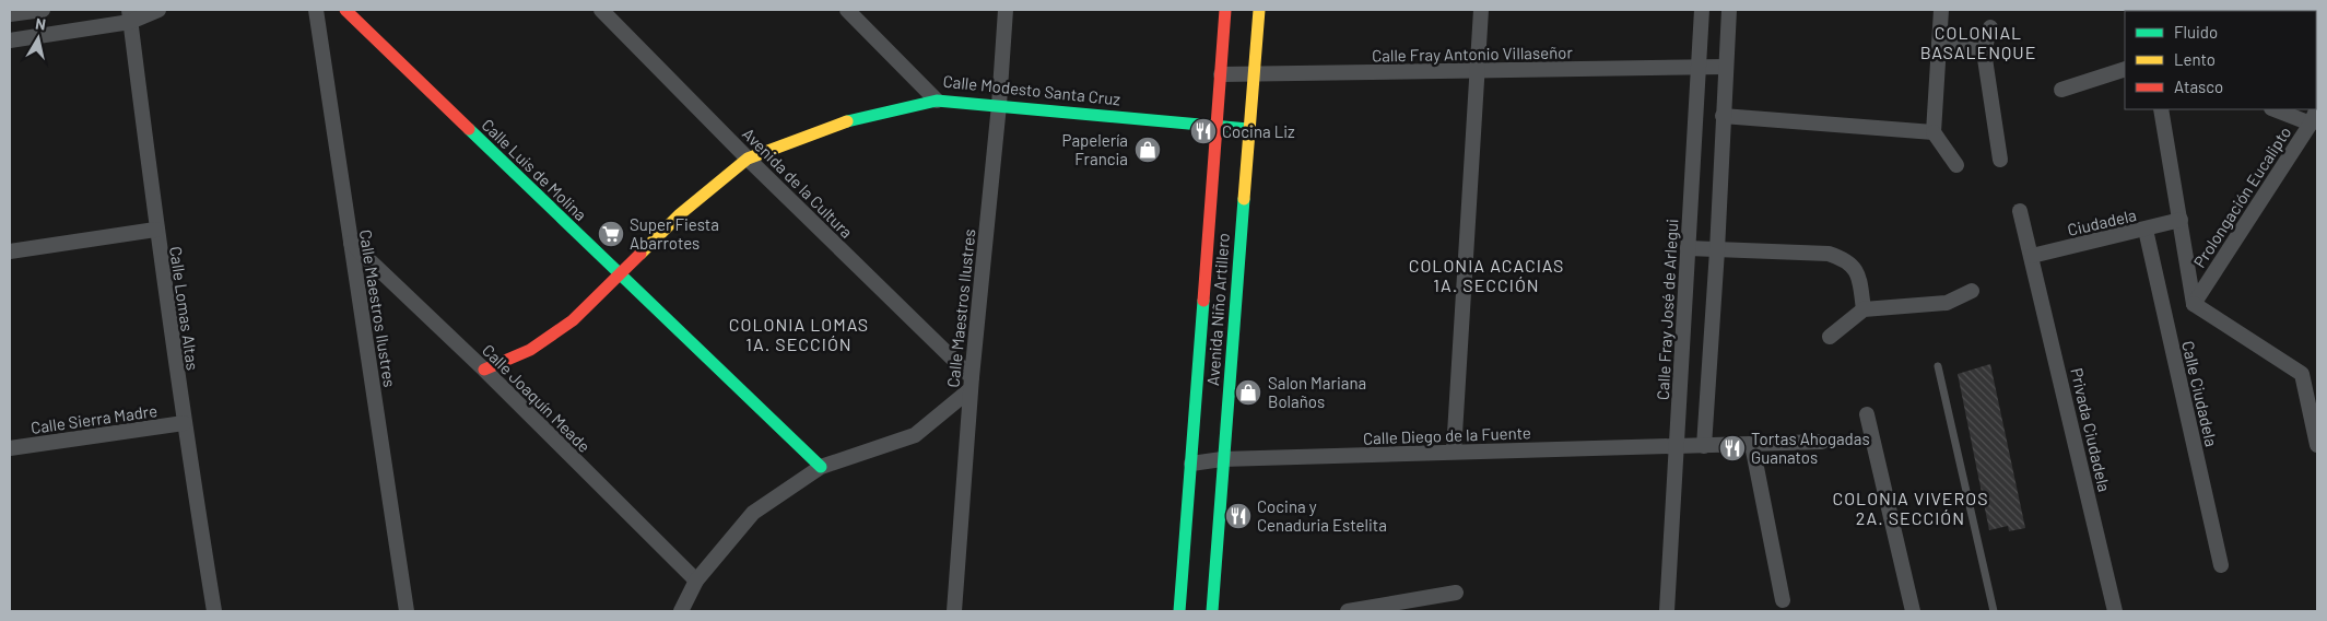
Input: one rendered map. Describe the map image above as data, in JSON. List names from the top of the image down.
{
  "streets": {
    "street": [
      "Calle Fray Antonio Villaseñor",
      "Calle Modesto Santa Cruz",
      "Calle Luis de Molina",
      "Avenida de la Cultura",
      "Prolongación Eucalipto",
      "Ciudadela",
      "Calle Lomas Altas",
      "Calle Maestros Ilustres",
      "Avenida Niño Artillero",
      "Calle Fray José de Arlegui",
      "Calle Ciudadela",
      "Calle Joaquín Meade",
      "Calle Sierra Madre",
      "Privada Ciudadela",
      "Calle Diego de la Fuente"
    ]
  },
  "crossings": [
    ["Calle Fray Antonio Villaseñor", "Avenida Niño Artillero"],
    ["Calle Fray Antonio Villaseñor", "Calle Fray José de Arlegui"],
    ["Calle Modesto Santa Cruz", "Calle Maestros Ilustres"],
    ["Calle Modesto Santa Cruz", "Avenida Niño Artillero"],
    ["Avenida de la Cultura", "Calle Maestros Ilustres"],
    ["Ciudadela", "Calle Ciudadela"],
    ["Ciudadela", "Privada Ciudadela"],
    ["Calle Lomas Altas", "Calle Sierra Madre"],
    ["Calle Maestros Ilustres", "Calle Joaquín Meade"],
    ["Avenida Niño Artillero", "Calle Diego de la Fuente"],
    ["Calle Fray José de Arlegui", "Calle Diego de la Fuente"]
  ],
  "districts": [
    "COLONIAL BASALENQUE",
    "COLONIA ACACIAS 1A. SECCIÓN",
    "COLONIA LOMAS 1A. SECCIÓN",
    "COLONIA VIVEROS 2A. SECCIÓN"
  ],
  "places": {
    "restaurant": ["Cocina Liz", "Tortas Ahogadas Guanatos", "Cocina y Cenaduria Estelita"],
    "shop": ["Papelería Francia", "Salon Mariana Bolaños"],
    "supermarket": ["Super Fiesta Abarrotes"]
  },
  "legend": ["Fluido", "Lento", "Atasco"],
  "north": "top"
}
